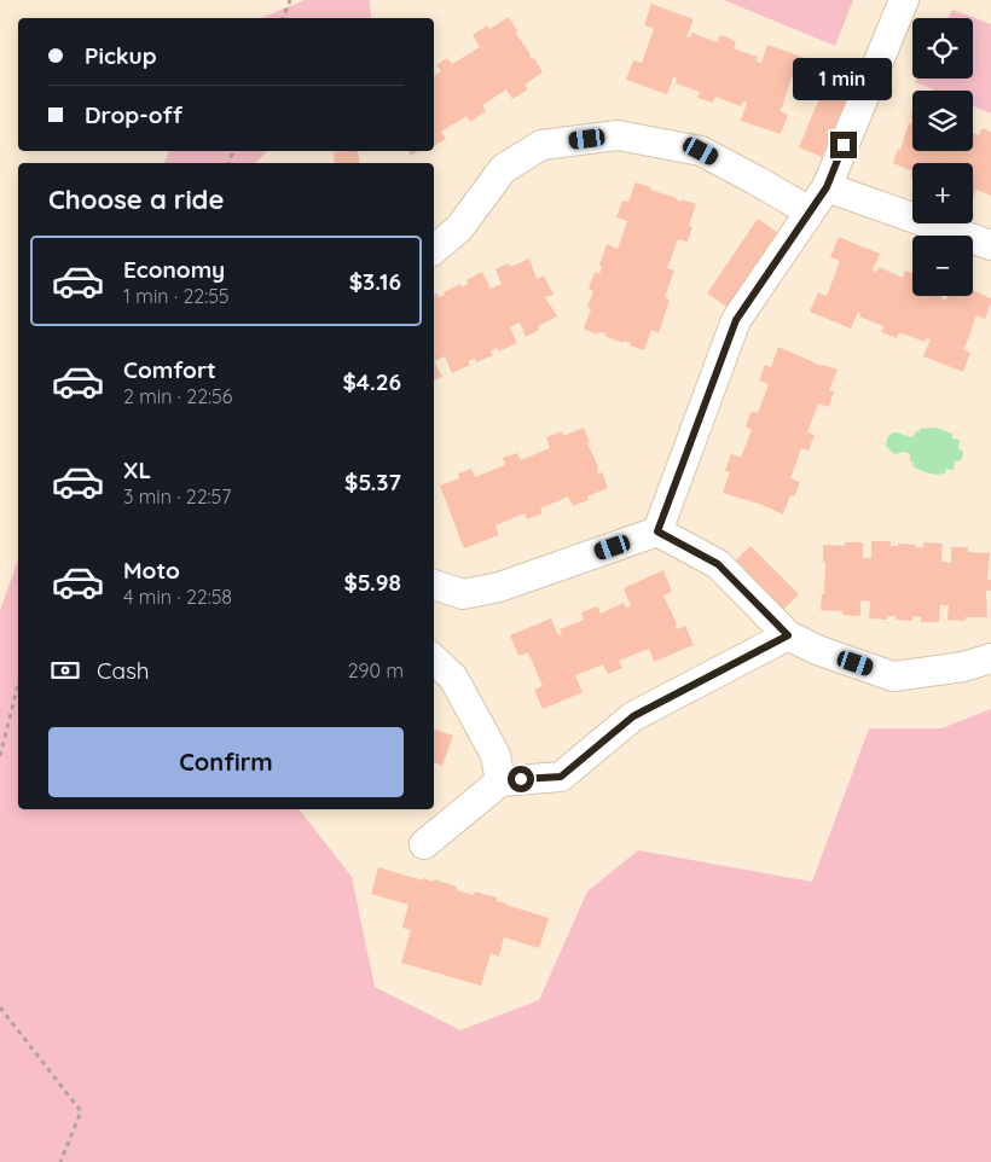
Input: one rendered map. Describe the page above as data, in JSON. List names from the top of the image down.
{
  "page": {
    "map_buttons": ["+", "−"],
    "banner": ["Pickup", "Drop-off"],
    "bubble": "1 min",
    "heading": "Choose a ride",
    "list": [
      {
        "name": "Economy",
        "note": "1 min · 22:55",
        "value": "$3.16"
      },
      {
        "name": "Comfort",
        "note": "2 min · 22:56",
        "value": "$4.26"
      },
      {
        "name": "XL",
        "note": "3 min · 22:57",
        "value": "$5.37"
      },
      {
        "name": "Moto",
        "note": "4 min · 22:58",
        "value": "$5.98"
      }
    ],
    "pay": ["Cash", "290 m"],
    "buttons": "Confirm"
  }
}
